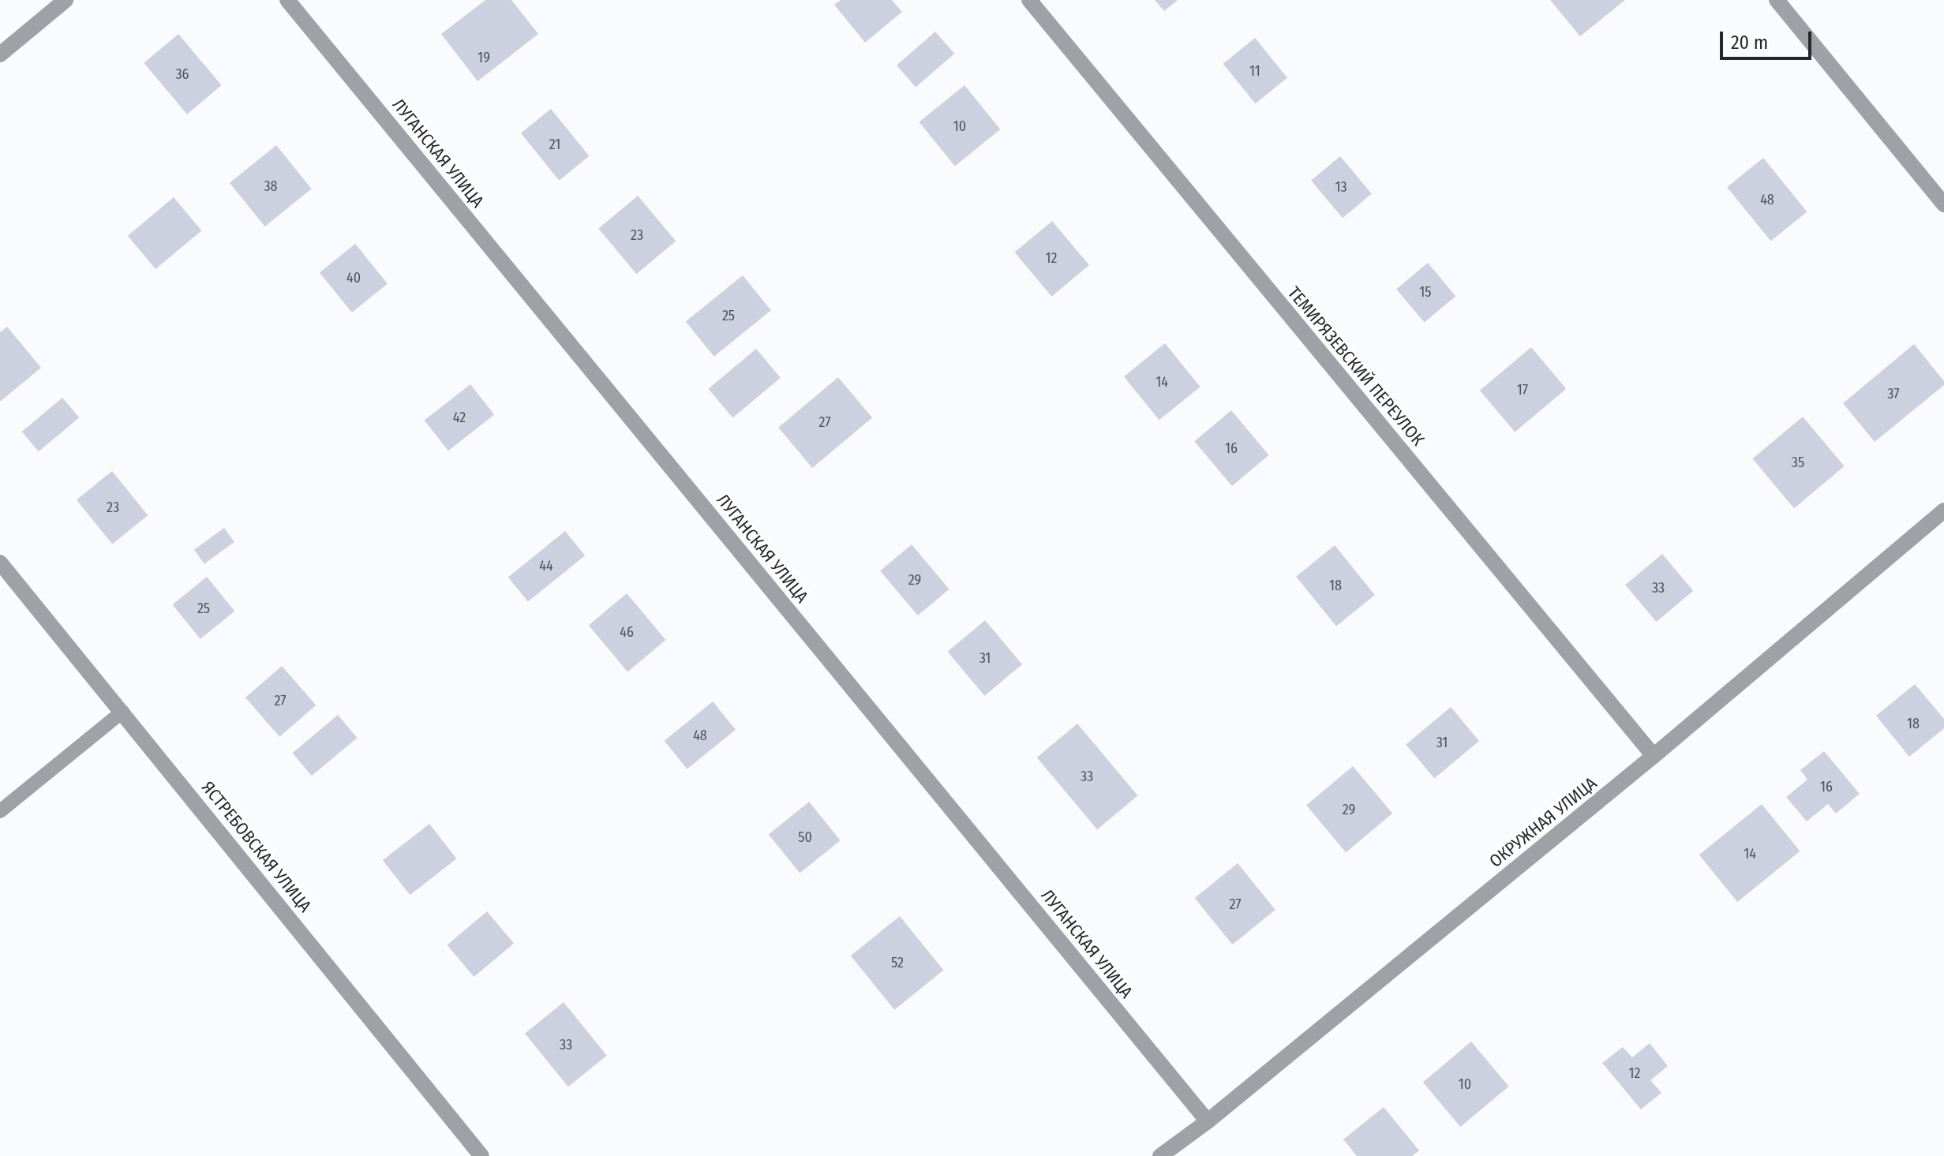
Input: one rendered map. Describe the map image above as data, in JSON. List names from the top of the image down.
{
  "streets": {
    "street": [
      "ЛУГАНСКАЯ УЛИЦА",
      "ТЕМИРЯЗЕВСКИЙ ПЕРЕУЛОК",
      "ОКРУЖНАЯ УЛИЦА",
      "ЯСТРЕБОВСКАЯ УЛИЦА"
    ]
  },
  "crossings": [
    ["ЛУГАНСКАЯ УЛИЦА", "ОКРУЖНАЯ УЛИЦА"],
    ["ТЕМИРЯЗЕВСКИЙ ПЕРЕУЛОК", "ОКРУЖНАЯ УЛИЦА"]
  ],
  "house_numbers": [
    "19",
    "11",
    "36",
    "10",
    "21",
    "38",
    "13",
    "48",
    "23",
    "12",
    "40",
    "15",
    "25",
    "14",
    "17",
    "37",
    "42",
    "27",
    "16",
    "35",
    "23",
    "44",
    "29",
    "18",
    "33",
    "25",
    "46",
    "31",
    "27",
    "18",
    "48",
    "31",
    "33",
    "16",
    "29",
    "50",
    "14",
    "27",
    "52",
    "33",
    "12",
    "10"
  ],
  "scale_bar": "20 m"
}
